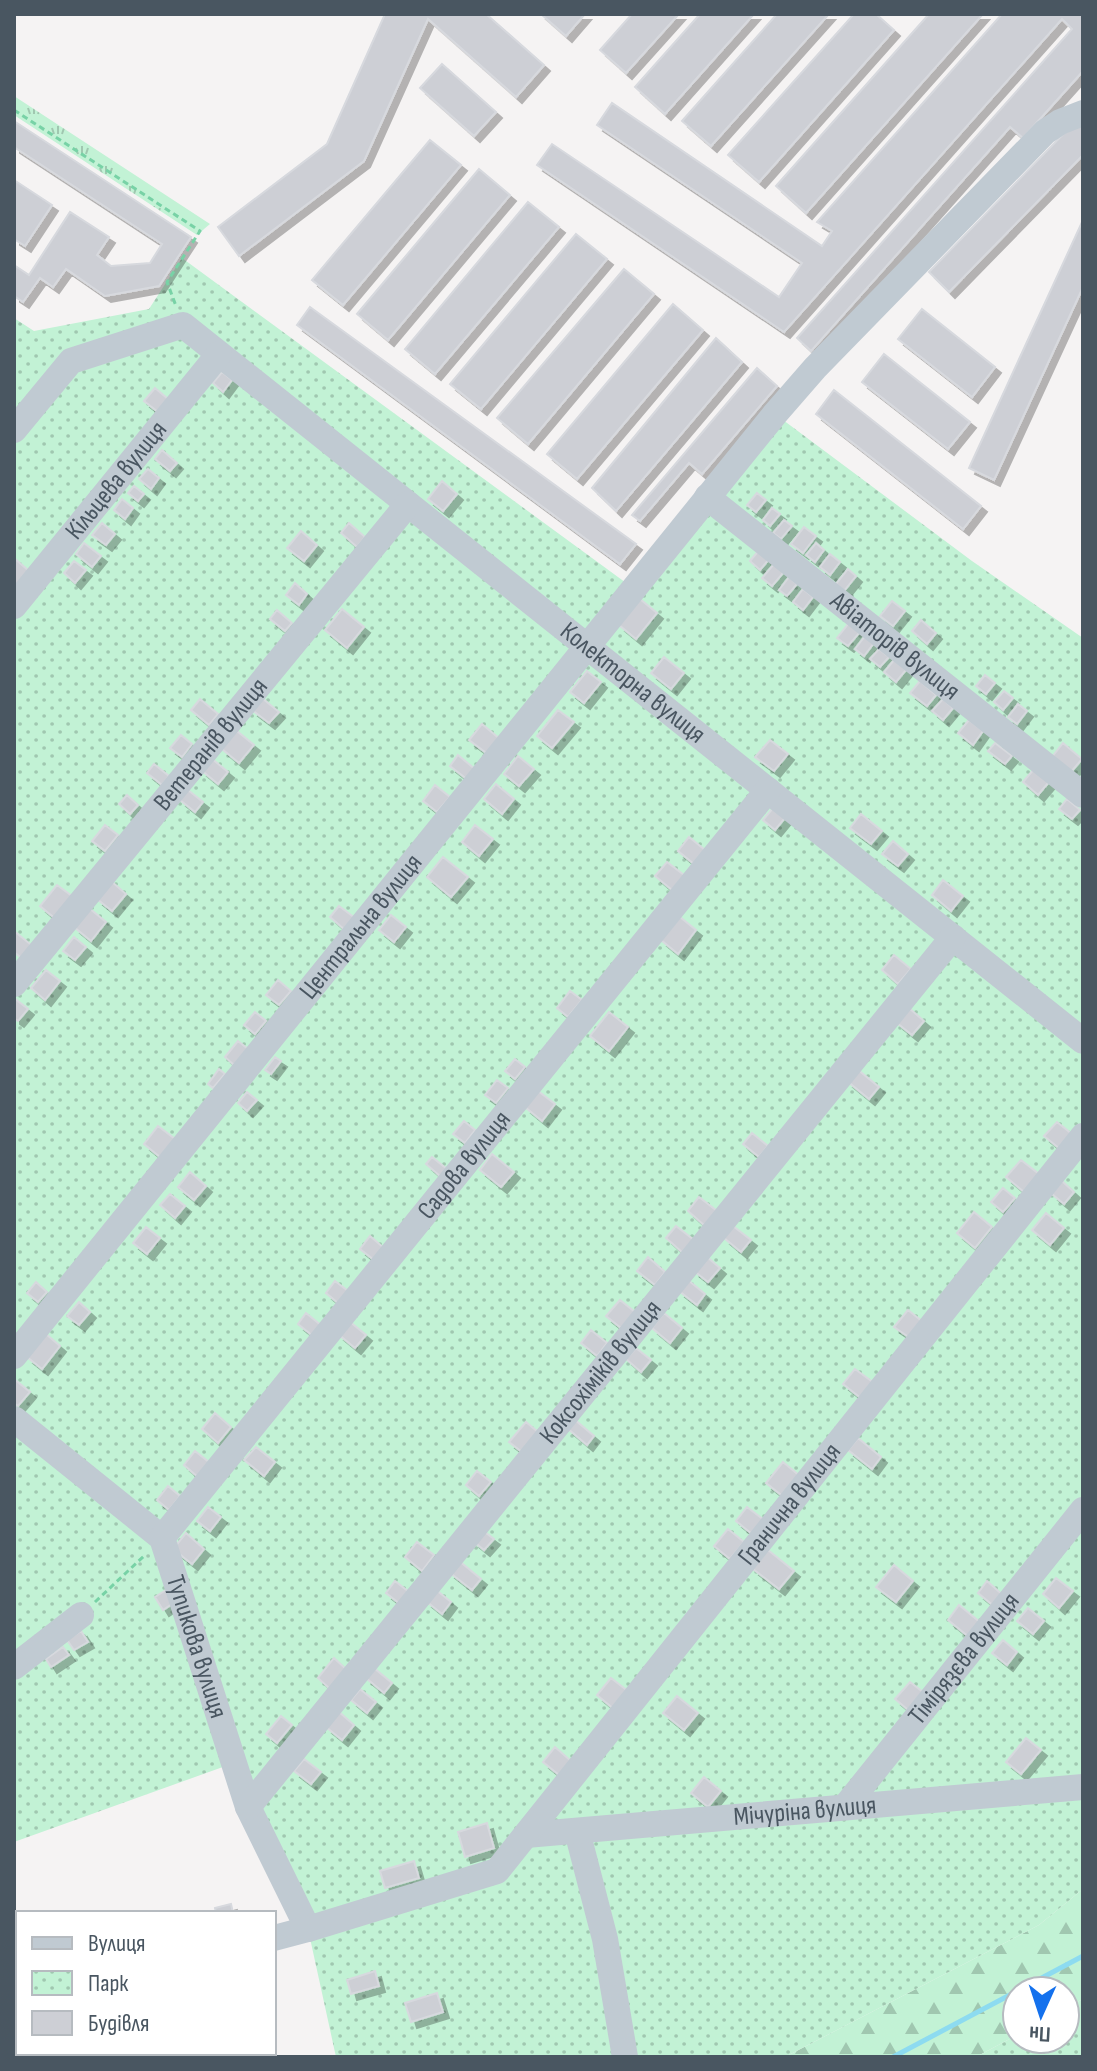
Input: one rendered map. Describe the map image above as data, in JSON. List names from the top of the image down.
{
  "streets": {
    "street": [
      "Кільцева вулиця",
      "Авіаторів вулиця",
      "Колекторна вулиця",
      "Ветеранів вулиця",
      "Центральна вулиця",
      "Садова вулиця",
      "Коксохіміків вулиця",
      "Гранична вулиця",
      "Тупикова вулиця",
      "Тімірязєва вулиця",
      "Мічуріна вулиця"
    ]
  },
  "crossings": [
    ["Кільцева вулиця", "Колекторна вулиця"],
    ["Авіаторів вулиця", "Центральна вулиця"],
    ["Колекторна вулиця", "Ветеранів вулиця"],
    ["Колекторна вулиця", "Центральна вулиця"],
    ["Колекторна вулиця", "Садова вулиця"],
    ["Колекторна вулиця", "Коксохіміків вулиця"],
    ["Садова вулиця", "Тупикова вулиця"],
    ["Коксохіміків вулиця", "Тупикова вулиця"],
    ["Гранична вулиця", "Тупикова вулиця"],
    ["Гранична вулиця", "Мічуріна вулиця"],
    ["Тімірязєва вулиця", "Мічуріна вулиця"]
  ],
  "legend": ["Вулиця", "Парк", "Будівля"],
  "north": "bottom"
}
